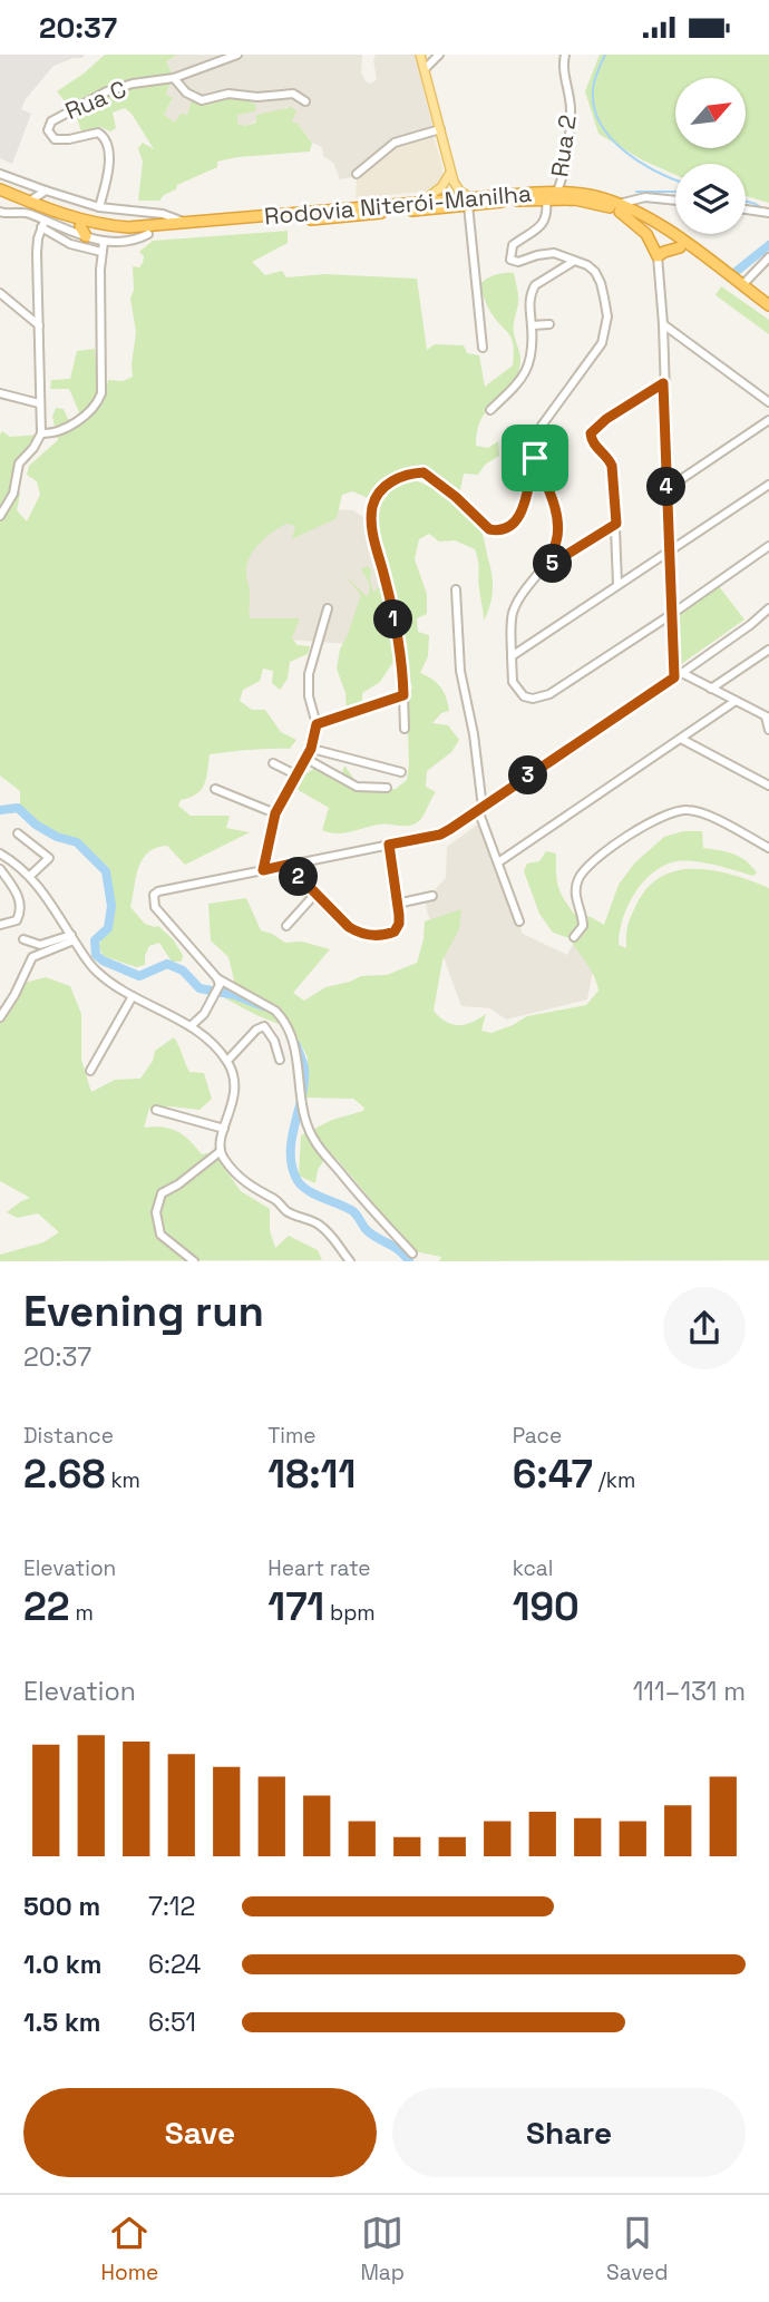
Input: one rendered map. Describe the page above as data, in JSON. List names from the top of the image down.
{
  "streets": {
    "highway": ["Rodovia Niterói-Manilha"],
    "street": ["Rua C", "Rua 2"]
  },
  "crossings": [
    ["Rua 2", "Rodovia Niterói-Manilha"]
  ],
  "north": "top right",
  "page": {
    "status": "20:37",
    "pins": [
      "4",
      "5",
      "1",
      "3",
      "2"
    ],
    "heading": ["Evening run", "20:37"],
    "stats": [
      ["Distance", "2.68 km"],
      ["Time", "18:11"],
      ["Pace", "6:47 /km"],
      ["Elevation", "22 m"],
      ["Heart rate", "171 bpm"],
      ["kcal", "190"]
    ],
    "chart": ["Elevation", "111–131 m"],
    "list": [
      {
        "name": "500 m",
        "note": "7:12"
      },
      {
        "name": "1.0 km",
        "note": "6:24"
      },
      {
        "name": "1.5 km",
        "note": "6:51"
      }
    ],
    "buttons": ["Save", "Share"],
    "tabs": ["Home", "Map", "Saved"]
  }
}
